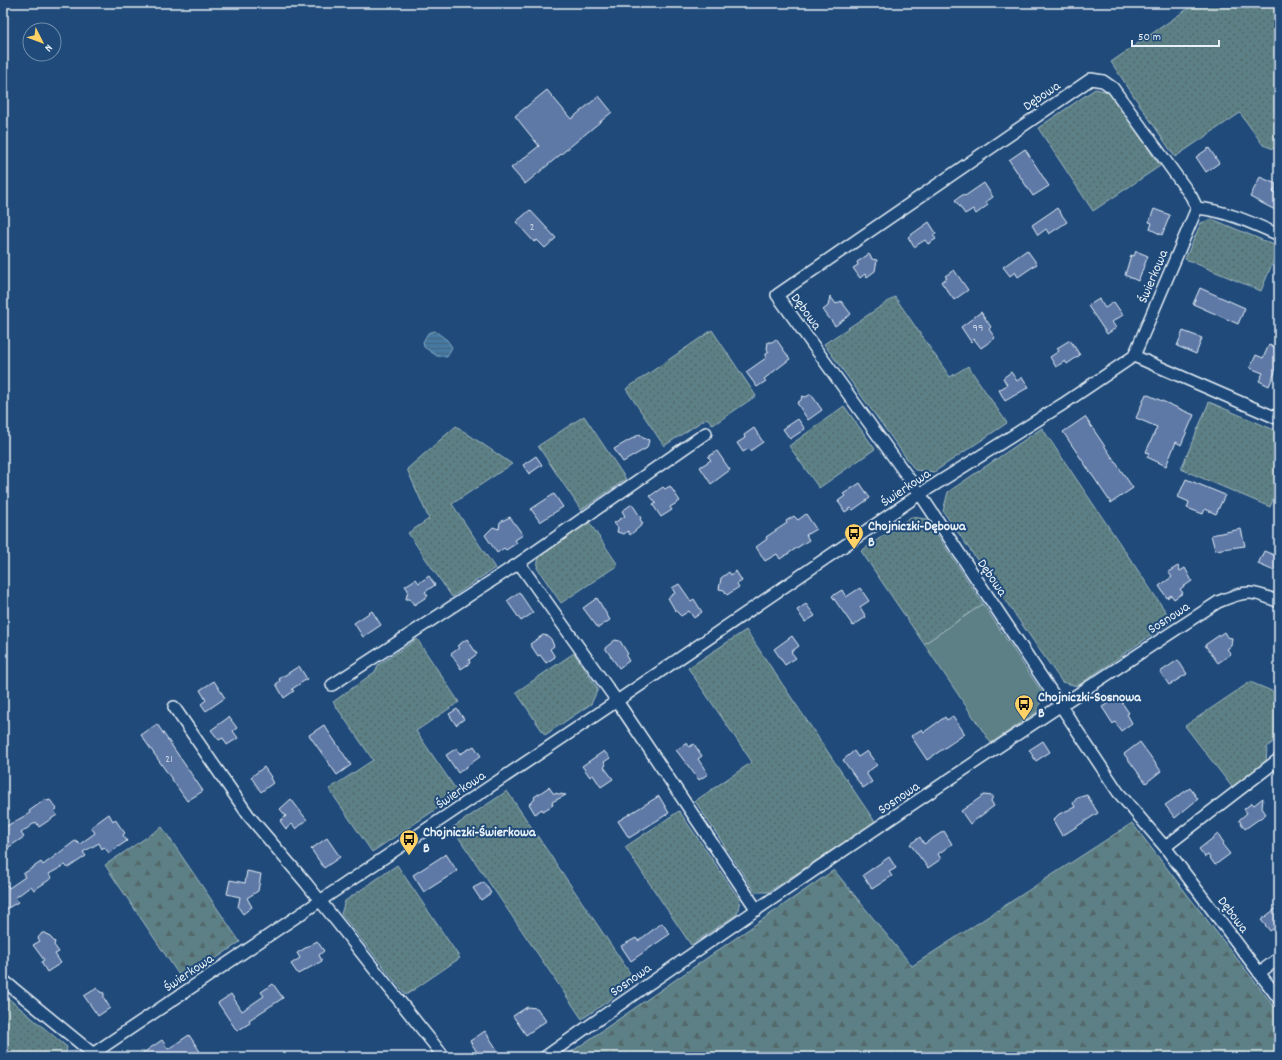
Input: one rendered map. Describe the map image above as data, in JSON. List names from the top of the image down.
{
  "streets": {
    "street": ["Dębowa", "Świerkowa", "Sosnowa"]
  },
  "crossings": [
    ["Dębowa", "Świerkowa"],
    ["Dębowa", "Sosnowa"]
  ],
  "places": {
    "bus stop": ["Chojniczki-Dębowa B", "Chojniczki-Sosnowa B", "Chojniczki-Świerkowa B"]
  },
  "house_numbers": ["2", "99", "21"],
  "scale_bar": "50 m",
  "north": "bottom right"
}
